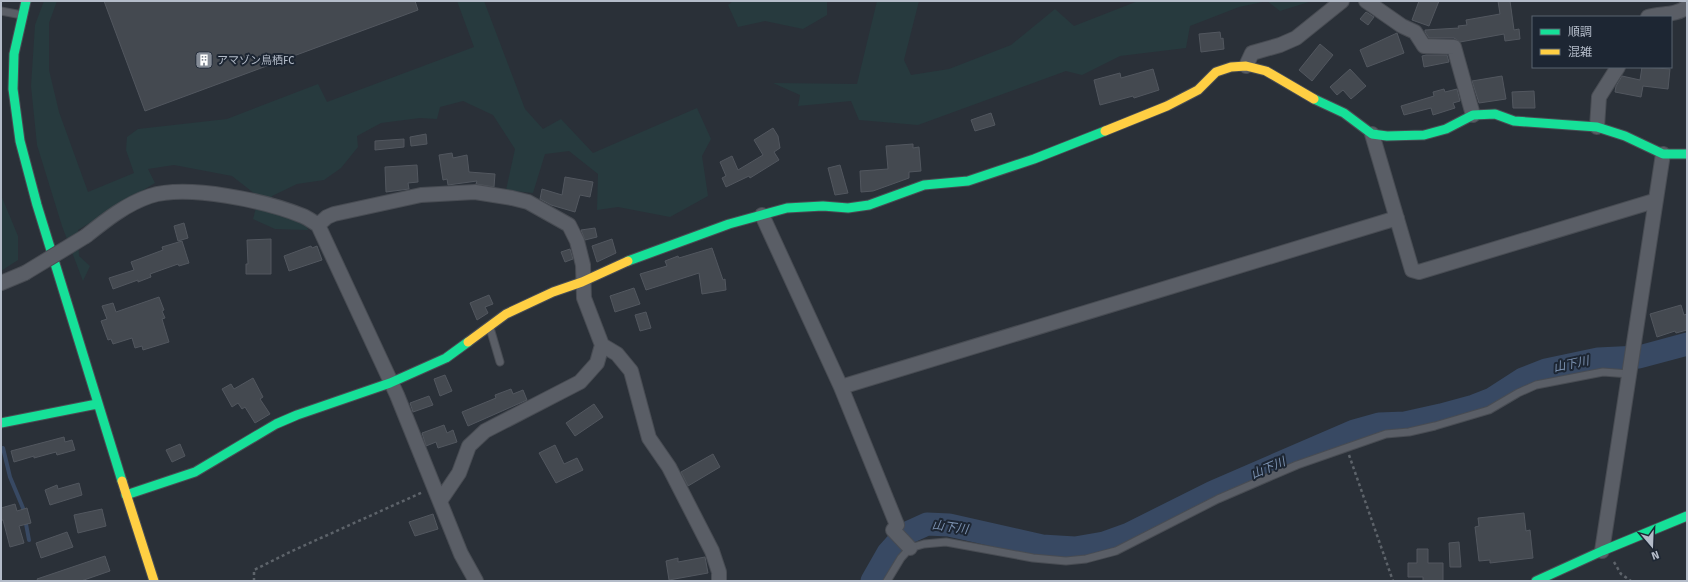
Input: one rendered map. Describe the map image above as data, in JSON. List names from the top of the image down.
{
  "water": ["山下川"],
  "places": {
    "building": ["アマゾン鳥栖FC"]
  },
  "legend": ["順調", "混雑"],
  "north": "bottom"
}
